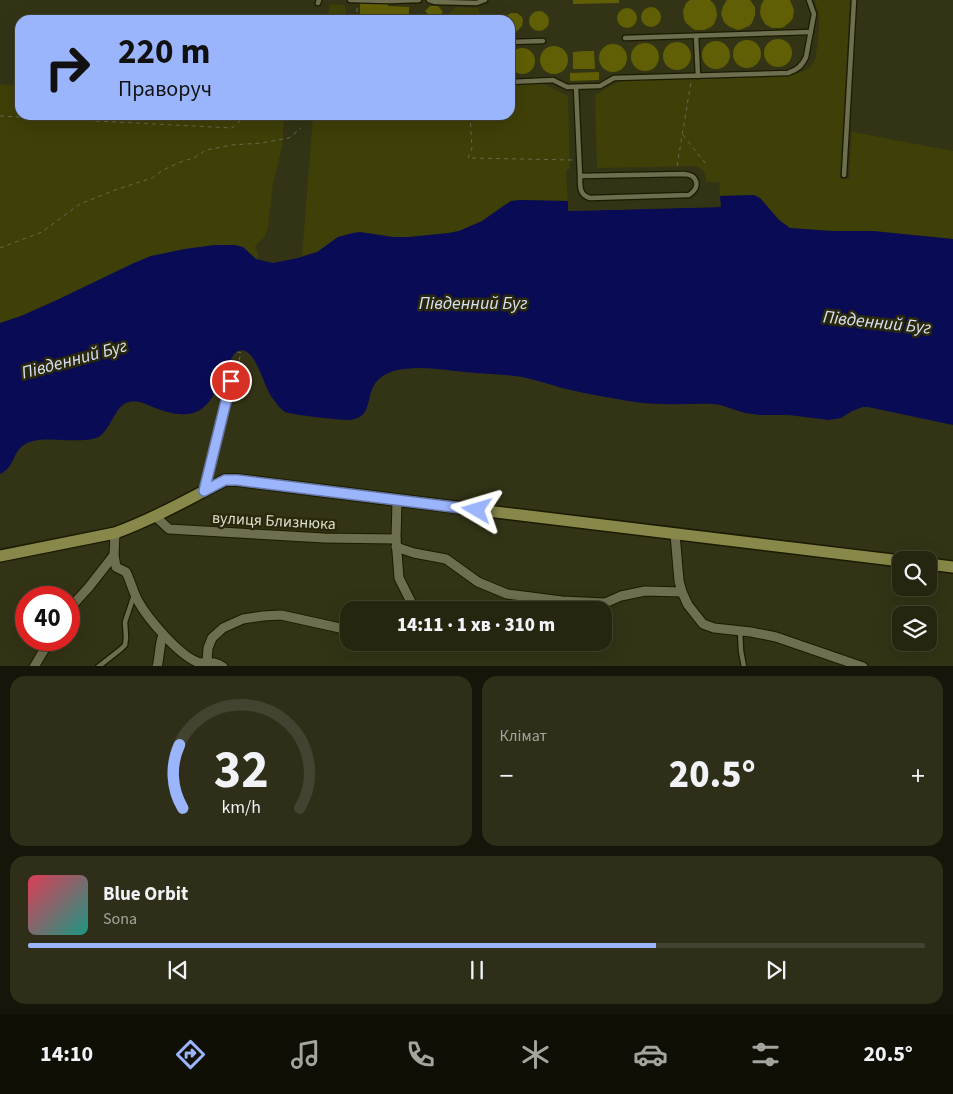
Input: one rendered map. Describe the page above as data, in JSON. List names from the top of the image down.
{
  "streets": {
    "street": ["вулиця Близнюка"]
  },
  "water": ["Південний Буг"],
  "page": {
    "turn": ["220 m", "Праворуч"],
    "limit": "40",
    "trip": "14:11 · 1 хв · 310 m",
    "tile": "Клімат",
    "heat": ["−", "20.5°", "+"],
    "song": ["Blue Orbit", "Sona"],
    "tabs": ["14:10", "20.5°"],
    "gauge": ["32", "km/h"]
  }
}
